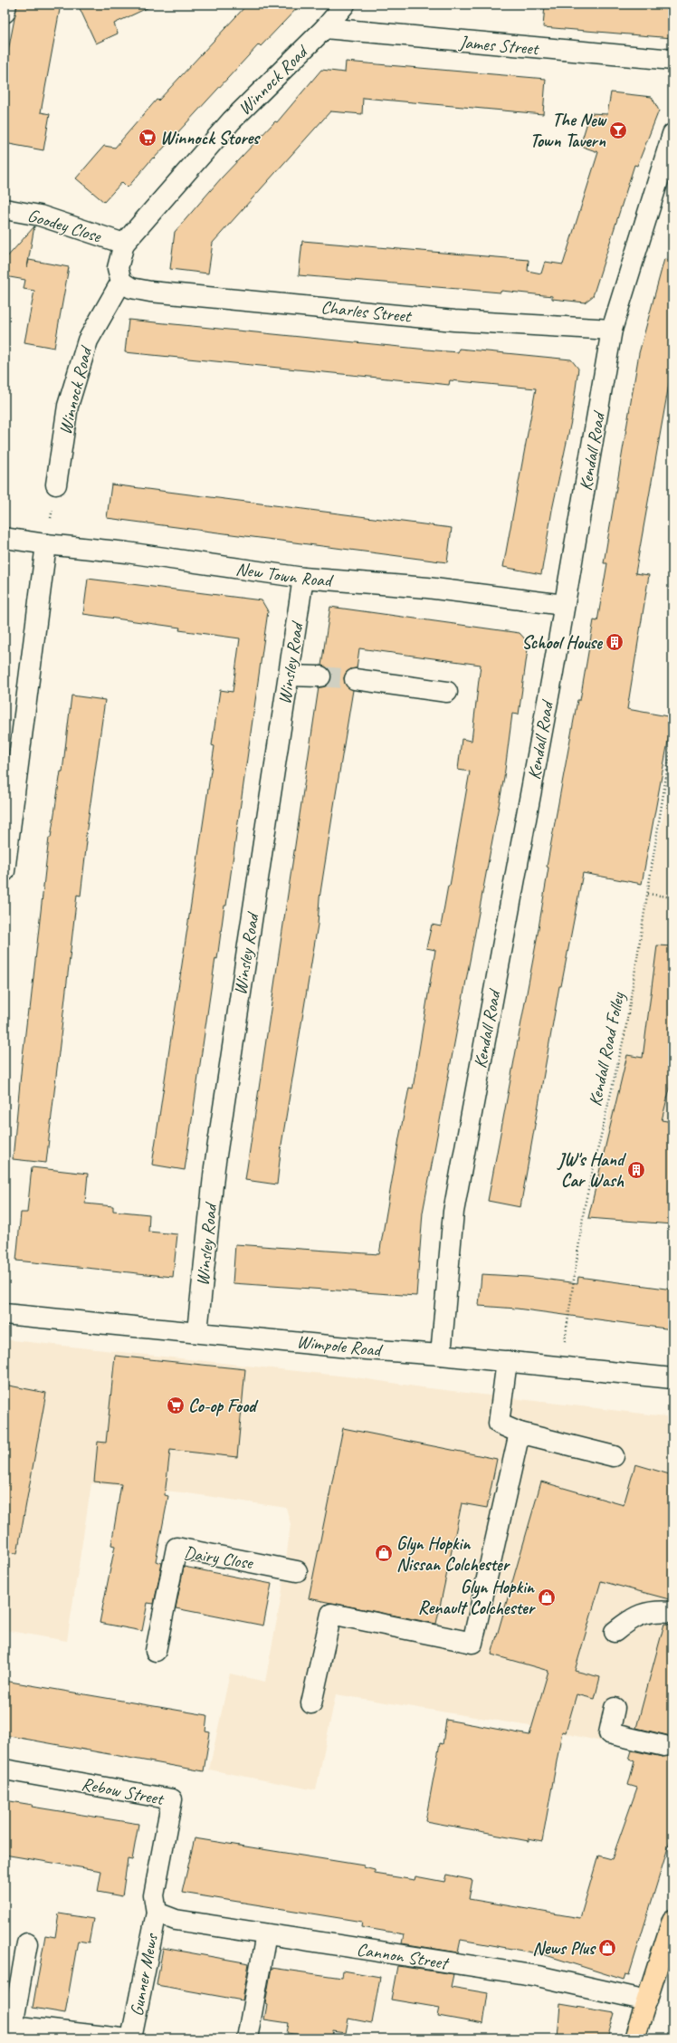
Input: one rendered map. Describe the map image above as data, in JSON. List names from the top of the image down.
{
  "streets": {
    "street": [
      "James Street",
      "Winnock Road",
      "Goodey Close",
      "Charles Street",
      "Kendall Road",
      "New Town Road",
      "Winsley Road",
      "Wimpole Road",
      "Dairy Close",
      "Rebow Street",
      "Cannon Street",
      "Gunner Mews"
    ],
    "path": ["Kendall Road Folley"]
  },
  "crossings": [
    ["James Street", "Winnock Road"],
    ["Winnock Road", "Goodey Close"],
    ["Winnock Road", "Charles Street"],
    ["Charles Street", "Kendall Road"],
    ["Kendall Road", "New Town Road"],
    ["Kendall Road", "Wimpole Road"],
    ["New Town Road", "Winsley Road"],
    ["Winsley Road", "Wimpole Road"],
    ["Kendall Road Folley", "Wimpole Road"],
    ["Rebow Street", "Cannon Street"],
    ["Rebow Street", "Gunner Mews"],
    ["Cannon Street", "Gunner Mews"]
  ],
  "places": {
    "bar": ["The New Town Tavern"],
    "supermarket": ["Winnock Stores", "Co-op Food"],
    "building": ["School House", "JW's Hand Car Wash"],
    "shop": ["Glyn Hopkin Nissan Colchester", "Glyn Hopkin Renault Colchester", "News Plus"]
  }
}
